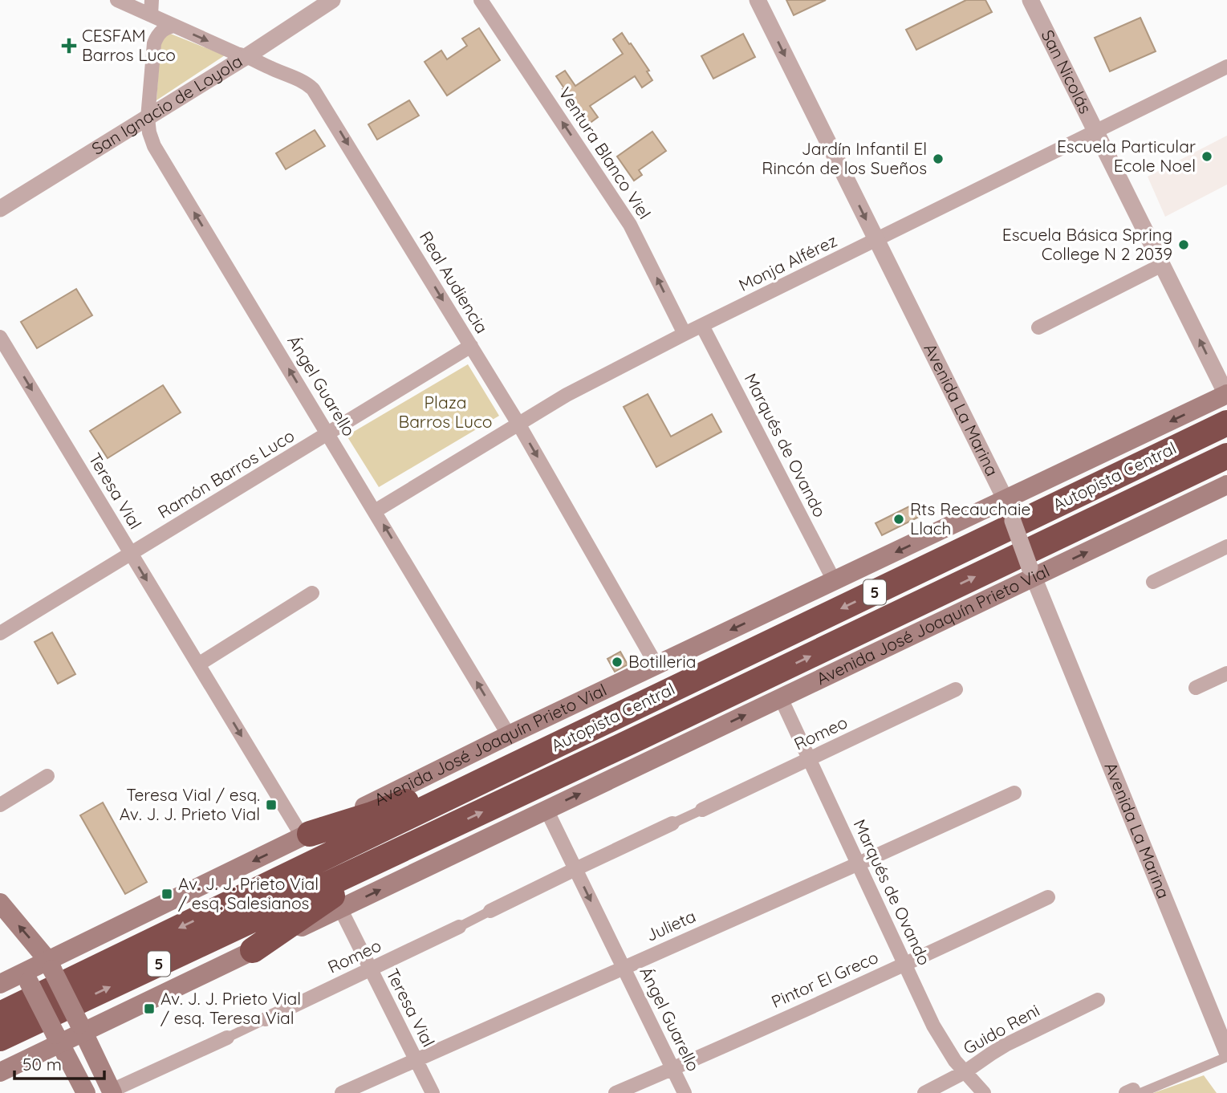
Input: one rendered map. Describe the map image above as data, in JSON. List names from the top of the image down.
{
  "streets": {
    "highway": ["Autopista Central", "5"],
    "main road": ["Avenida José Joaquín Prieto Vial"],
    "street": [
      "San Nicolás",
      "San Ignacio de Loyola",
      "Ventura Blanco Viel",
      "Monja Alférez",
      "Real Audiencia",
      "Ángel Guarello",
      "Avenida La Marina",
      "Marqués de Ovando",
      "Ramón Barros Luco",
      "Teresa Vial",
      "Romeo",
      "Julieta",
      "Pintor El Greco",
      "Guido Reni"
    ]
  },
  "crossings": [
    ["San Nicolás", "Monja Alférez"],
    ["San Nicolás", "Avenida José Joaquín Prieto Vial"],
    ["San Ignacio de Loyola", "Real Audiencia"],
    ["San Ignacio de Loyola", "Ángel Guarello"],
    ["Ventura Blanco Viel", "Monja Alférez"],
    ["Monja Alférez", "Real Audiencia"],
    ["Monja Alférez", "Ángel Guarello"],
    ["Monja Alférez", "Avenida La Marina"],
    ["Monja Alférez", "Marqués de Ovando"],
    ["Real Audiencia", "Ángel Guarello"],
    ["Real Audiencia", "Ramón Barros Luco"],
    ["Real Audiencia", "Avenida José Joaquín Prieto Vial"],
    ["Ángel Guarello", "Ramón Barros Luco"],
    ["Ángel Guarello", "Avenida José Joaquín Prieto Vial"],
    ["Ángel Guarello", "Julieta"],
    ["Ángel Guarello", "Pintor El Greco"],
    ["Avenida La Marina", "Avenida José Joaquín Prieto Vial"],
    ["Marqués de Ovando", "Avenida José Joaquín Prieto Vial"],
    ["Marqués de Ovando", "Romeo"],
    ["Marqués de Ovando", "Julieta"],
    ["Marqués de Ovando", "Pintor El Greco"],
    ["Marqués de Ovando", "Guido Reni"],
    ["Ramón Barros Luco", "Teresa Vial"],
    ["Teresa Vial", "Avenida José Joaquín Prieto Vial"],
    ["Teresa Vial", "Romeo"],
    ["Teresa Vial", "Julieta"]
  ],
  "one_way": ["Ventura Blanco Viel", "Real Audiencia", "Teresa Vial"],
  "parks": ["Plaza Barros Luco"],
  "places": {
    "health": ["CESFAM Barros Luco"],
    "other": [
      "Escuela Particular Ecole Noel",
      "Jardín Infantil El Rincón de los Sueños",
      "Escuela Básica Spring College N 2 2039",
      "Rts Recauchaie Llach",
      "Botilleria"
    ],
    "transit": ["Teresa Vial / esq. Av. J. J. Prieto Vial", "Av. J. J. Prieto Vial / esq. Salesianos", "Av. J. J. Prieto Vial / esq. Teresa Vial"]
  },
  "scale_bar": "50 m"
}
